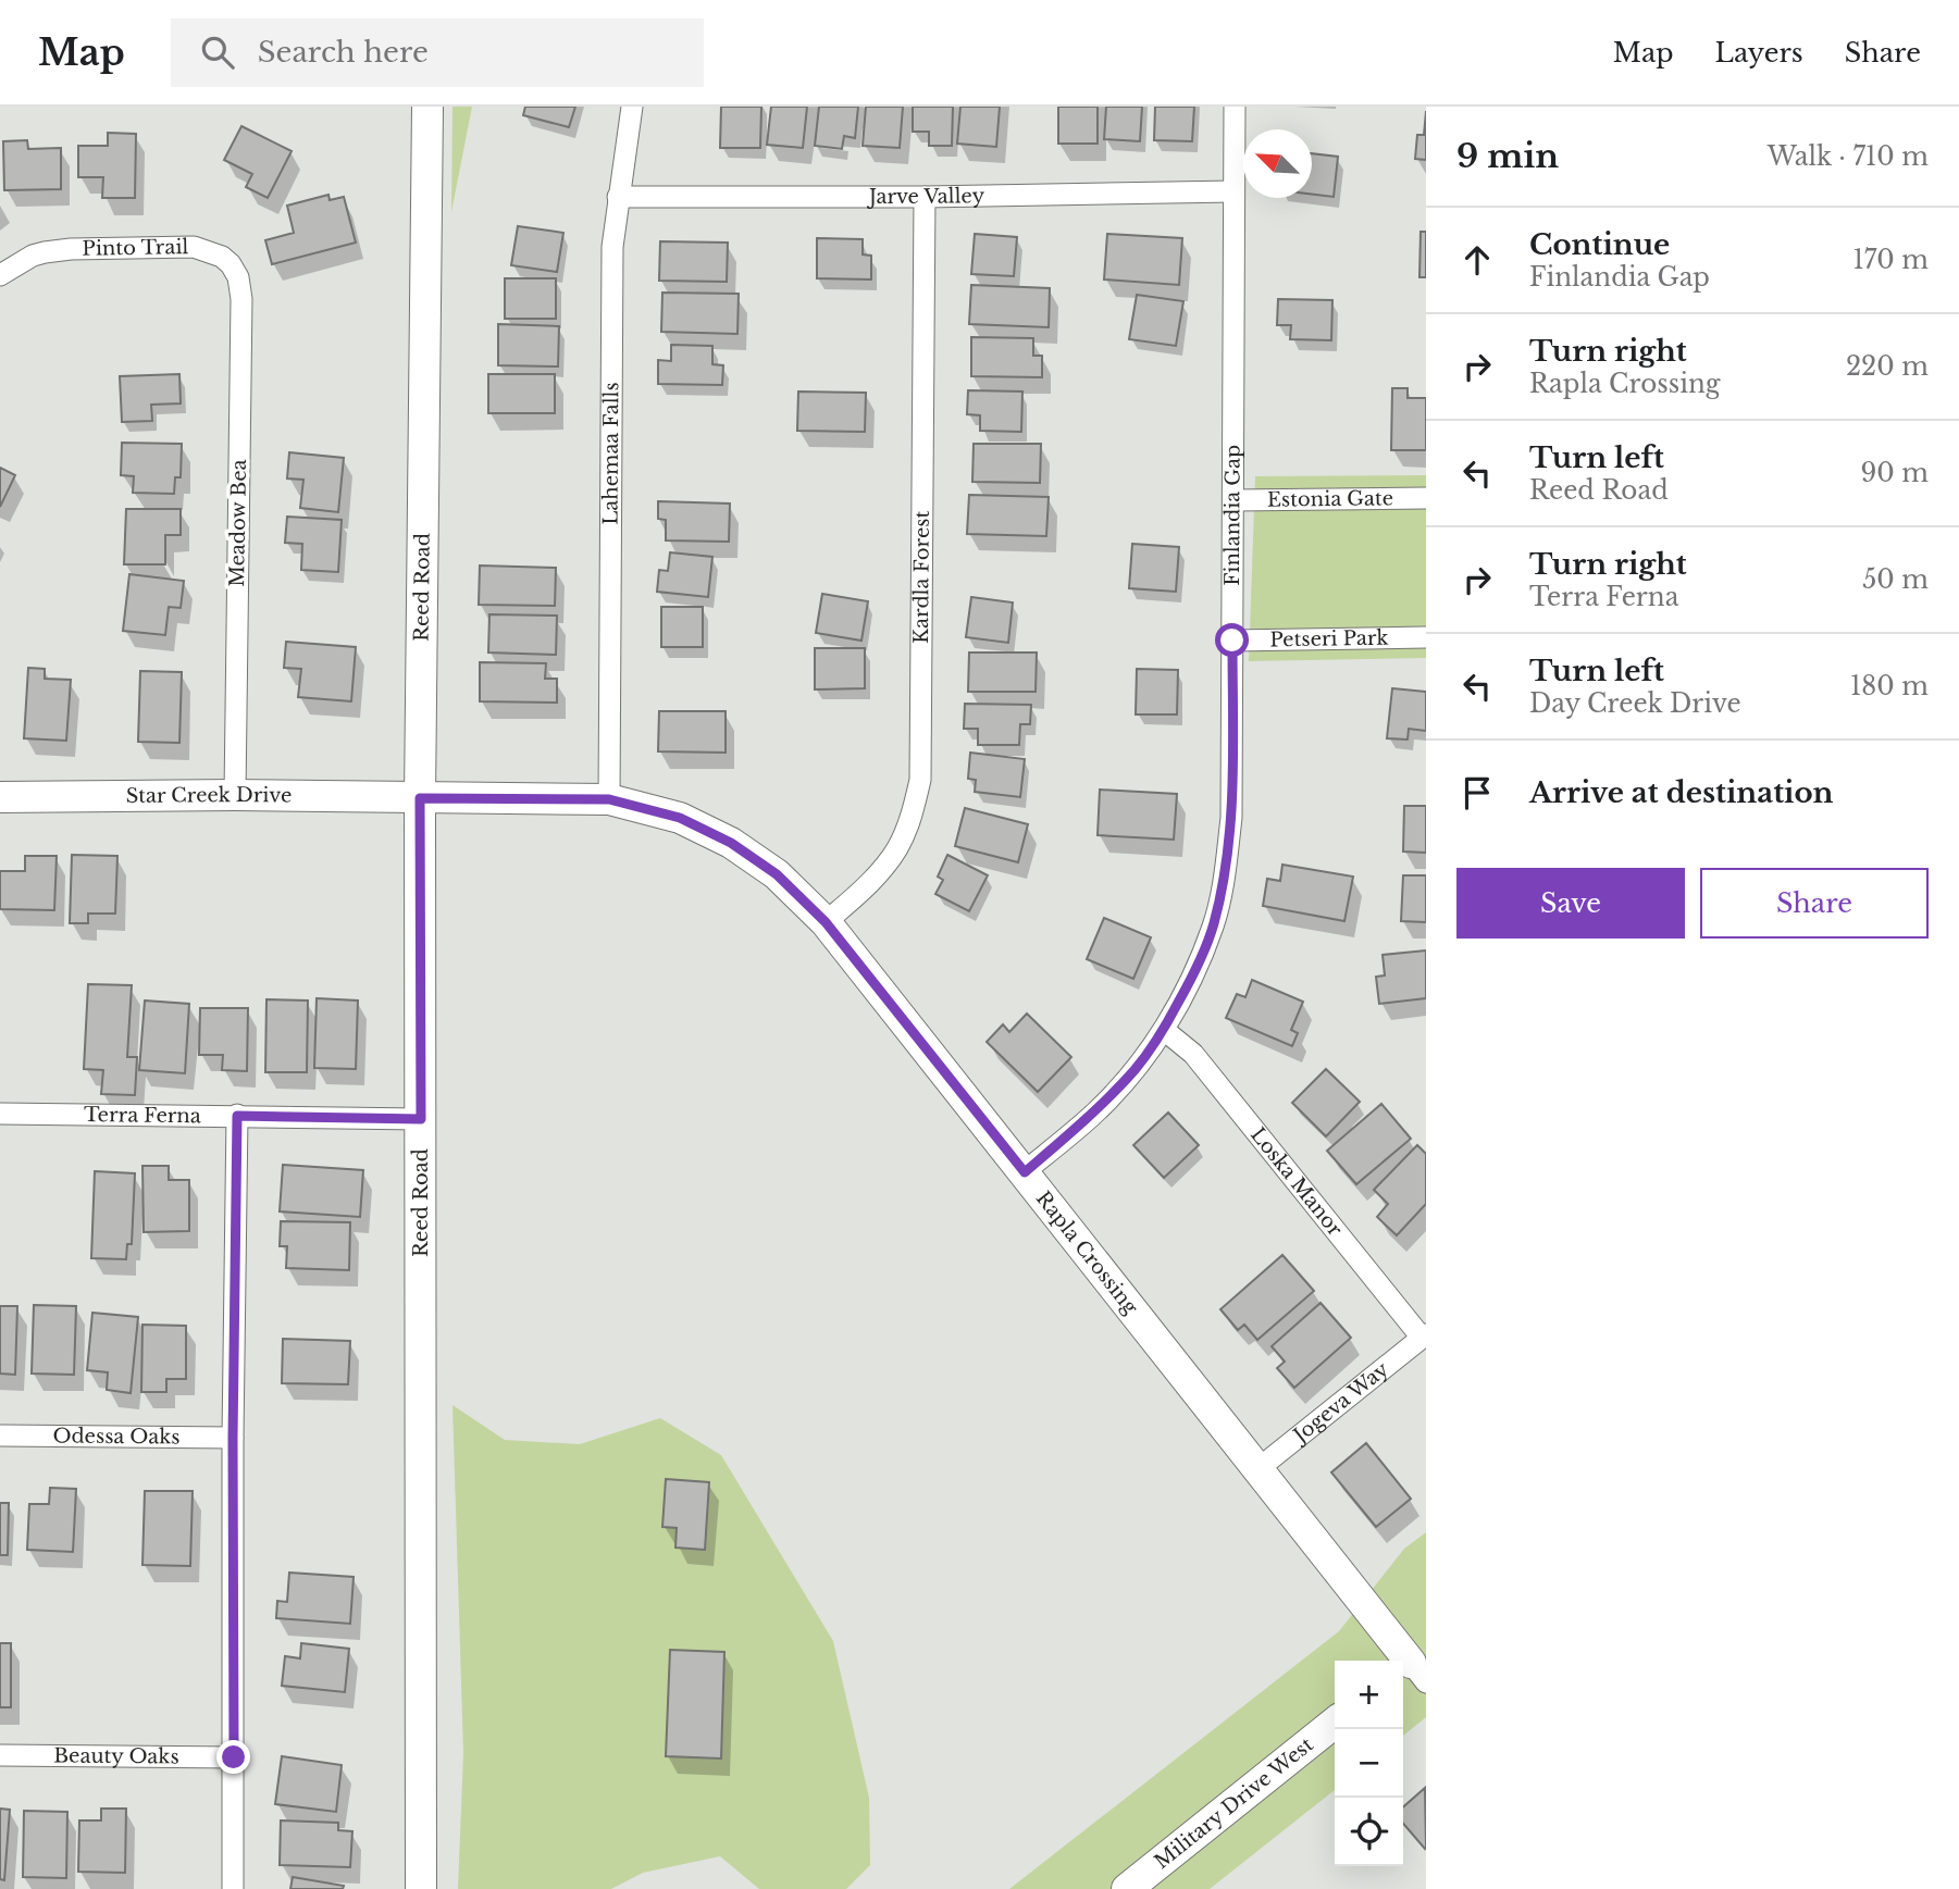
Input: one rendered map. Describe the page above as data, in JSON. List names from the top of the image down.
{
  "streets": {
    "street": [
      "Jarve Valley",
      "Pinto Trail",
      "Lahemaa Falls",
      "Estonia Gate",
      "Finlandia Gap",
      "Meadow Bea",
      "Kardla Forest",
      "Reed Road",
      "Petseri Park",
      "Star Creek Drive",
      "Terra Ferna",
      "Loska Manor",
      "Rapla Crossing",
      "Jogeva Way",
      "Odessa Oaks",
      "Beauty Oaks",
      "Military Drive West"
    ]
  },
  "crossings": [
    ["Jarve Valley", "Lahemaa Falls"],
    ["Jarve Valley", "Finlandia Gap"],
    ["Jarve Valley", "Kardla Forest"],
    ["Pinto Trail", "Meadow Bea"],
    ["Lahemaa Falls", "Rapla Crossing"],
    ["Estonia Gate", "Finlandia Gap"],
    ["Finlandia Gap", "Petseri Park"],
    ["Finlandia Gap", "Loska Manor"],
    ["Finlandia Gap", "Rapla Crossing"],
    ["Meadow Bea", "Star Creek Drive"],
    ["Kardla Forest", "Rapla Crossing"],
    ["Reed Road", "Star Creek Drive"],
    ["Reed Road", "Terra Ferna"],
    ["Reed Road", "Rapla Crossing"],
    ["Star Creek Drive", "Rapla Crossing"],
    ["Loska Manor", "Jogeva Way"],
    ["Rapla Crossing", "Jogeva Way"]
  ],
  "north": "top left",
  "page": {
    "header": "Map",
    "search": "Search here",
    "nav": ["Map", "Layers", "Share"],
    "heading": ["9 min", "Walk · 710 m"],
    "list": [
      ["Continue", "Finlandia Gap", "170 m"],
      ["Turn right", "Rapla Crossing", "220 m"],
      ["Turn left", "Reed Road", "90 m"],
      ["Turn right", "Terra Ferna", "50 m"],
      ["Turn left", "Day Creek Drive", "180 m"],
      "Arrive at destination"
    ],
    "buttons": ["Save", "Share"],
    "map_buttons": ["+", "−"]
  }
}
